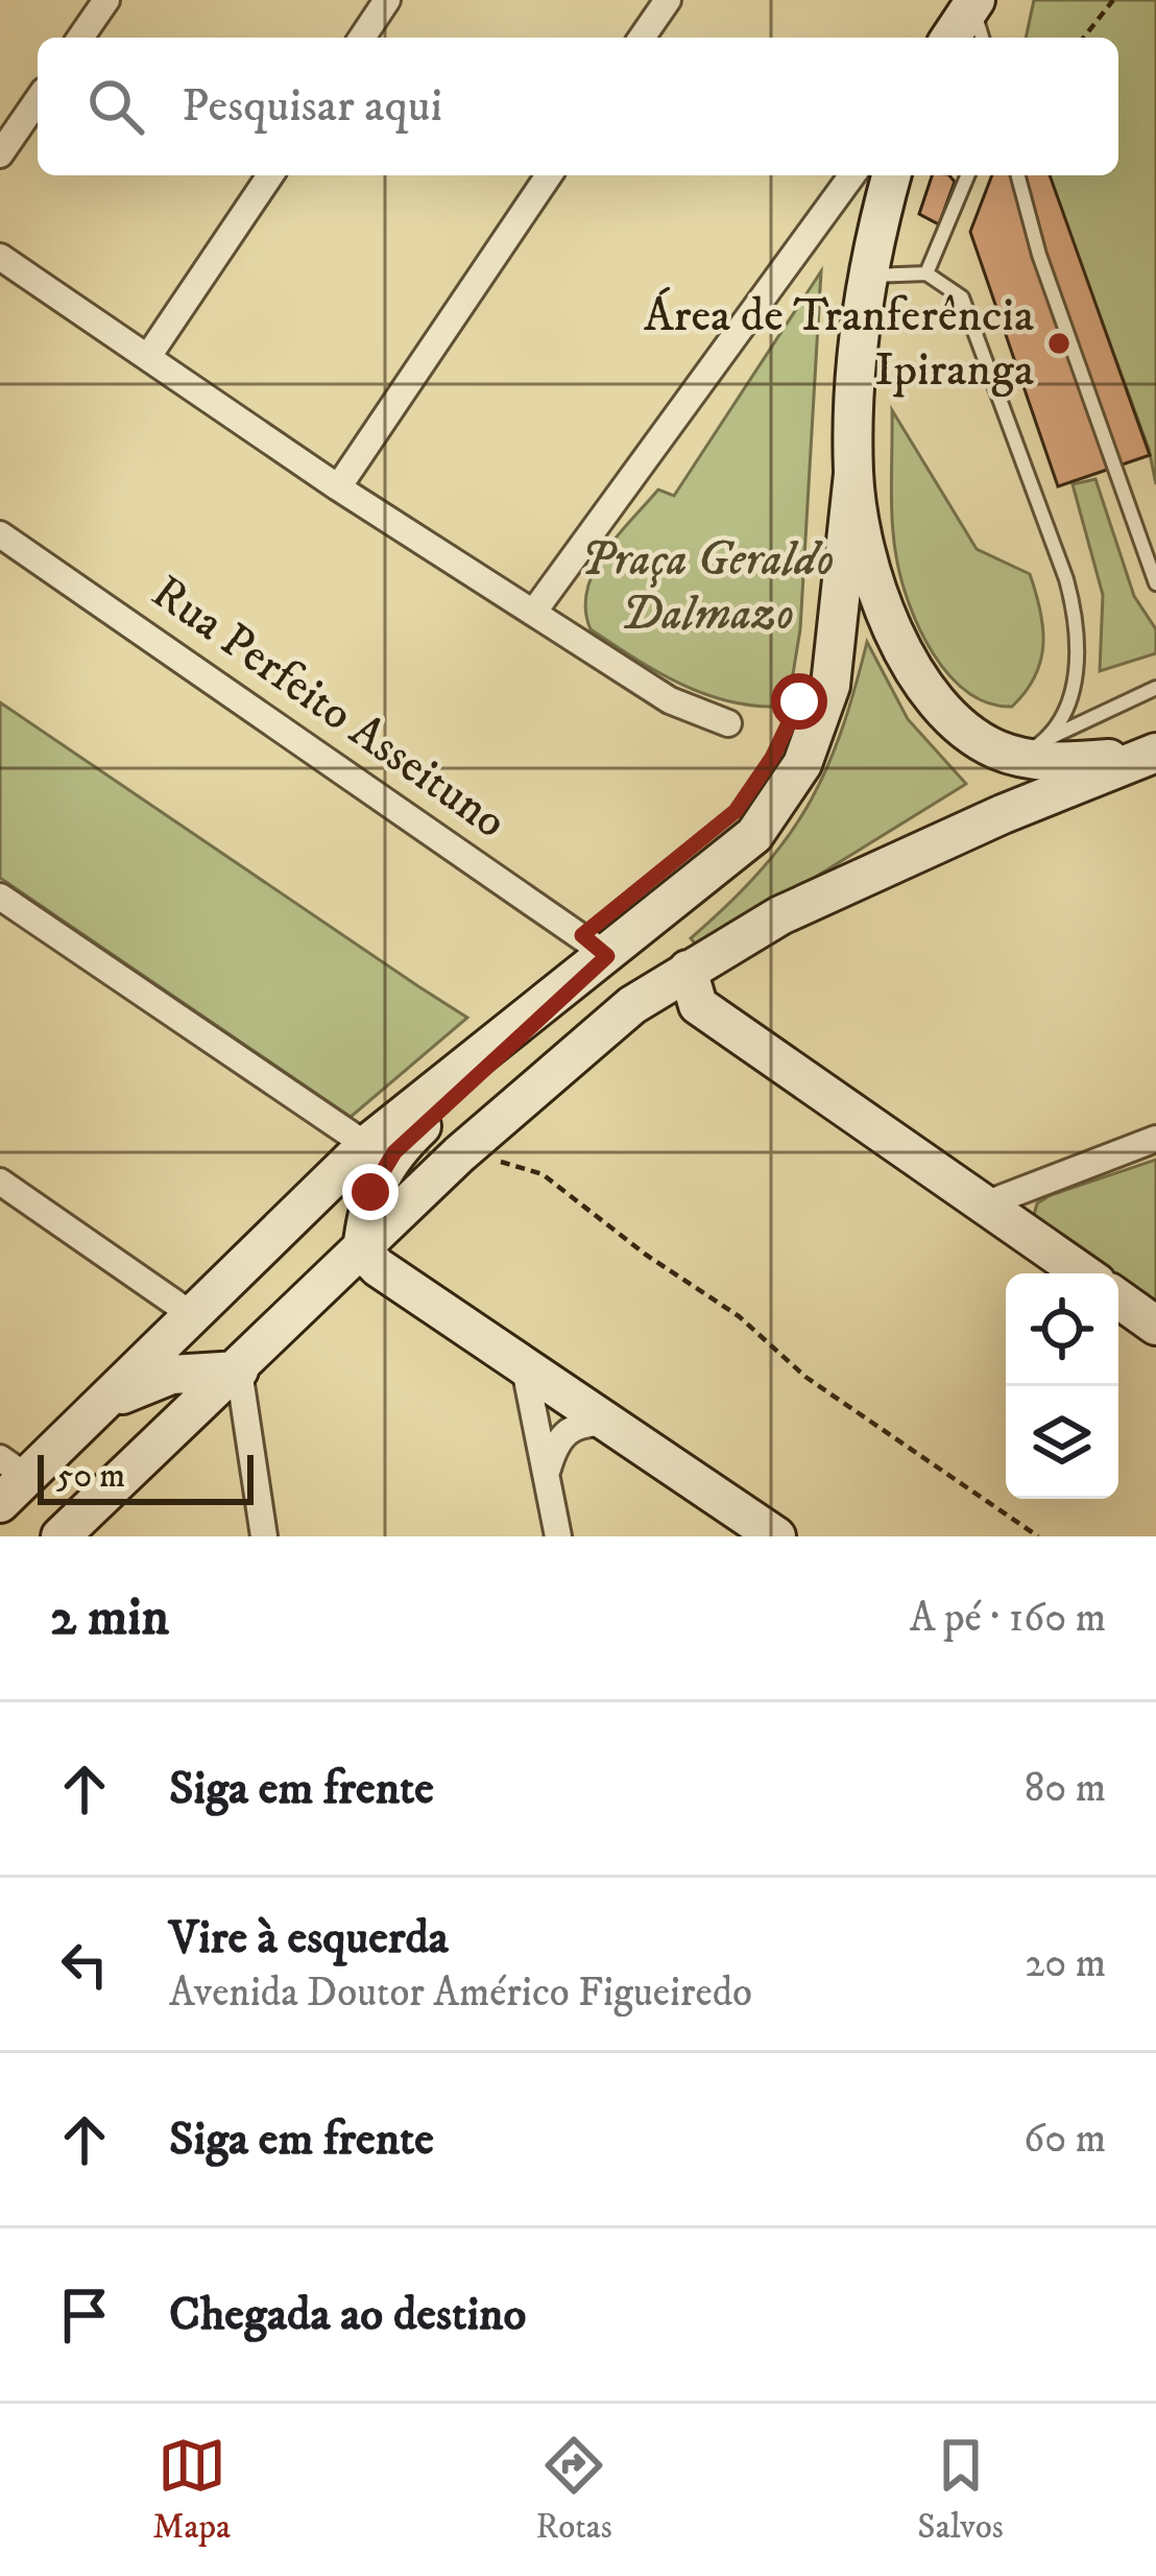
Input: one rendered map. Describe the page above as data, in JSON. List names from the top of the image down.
{
  "streets": {
    "street": ["Rua Perfeito Asseituno"]
  },
  "parks": ["Praça Geraldo Dalmazo"],
  "places": ["Área de Tranferência Ipiranga"],
  "scale_bar": "50 m",
  "page": {
    "search": "Pesquisar aqui",
    "scale": "50 m",
    "heading": ["2 min", "A pé · 160 m"],
    "list": [
      ["Siga em frente", "80 m"],
      ["Vire à esquerda", "Avenida Doutor Américo Figueiredo", "20 m"],
      ["Siga em frente", "60 m"],
      "Chegada ao destino"
    ],
    "nav": ["Mapa", "Rotas", "Salvos"]
  }
}
